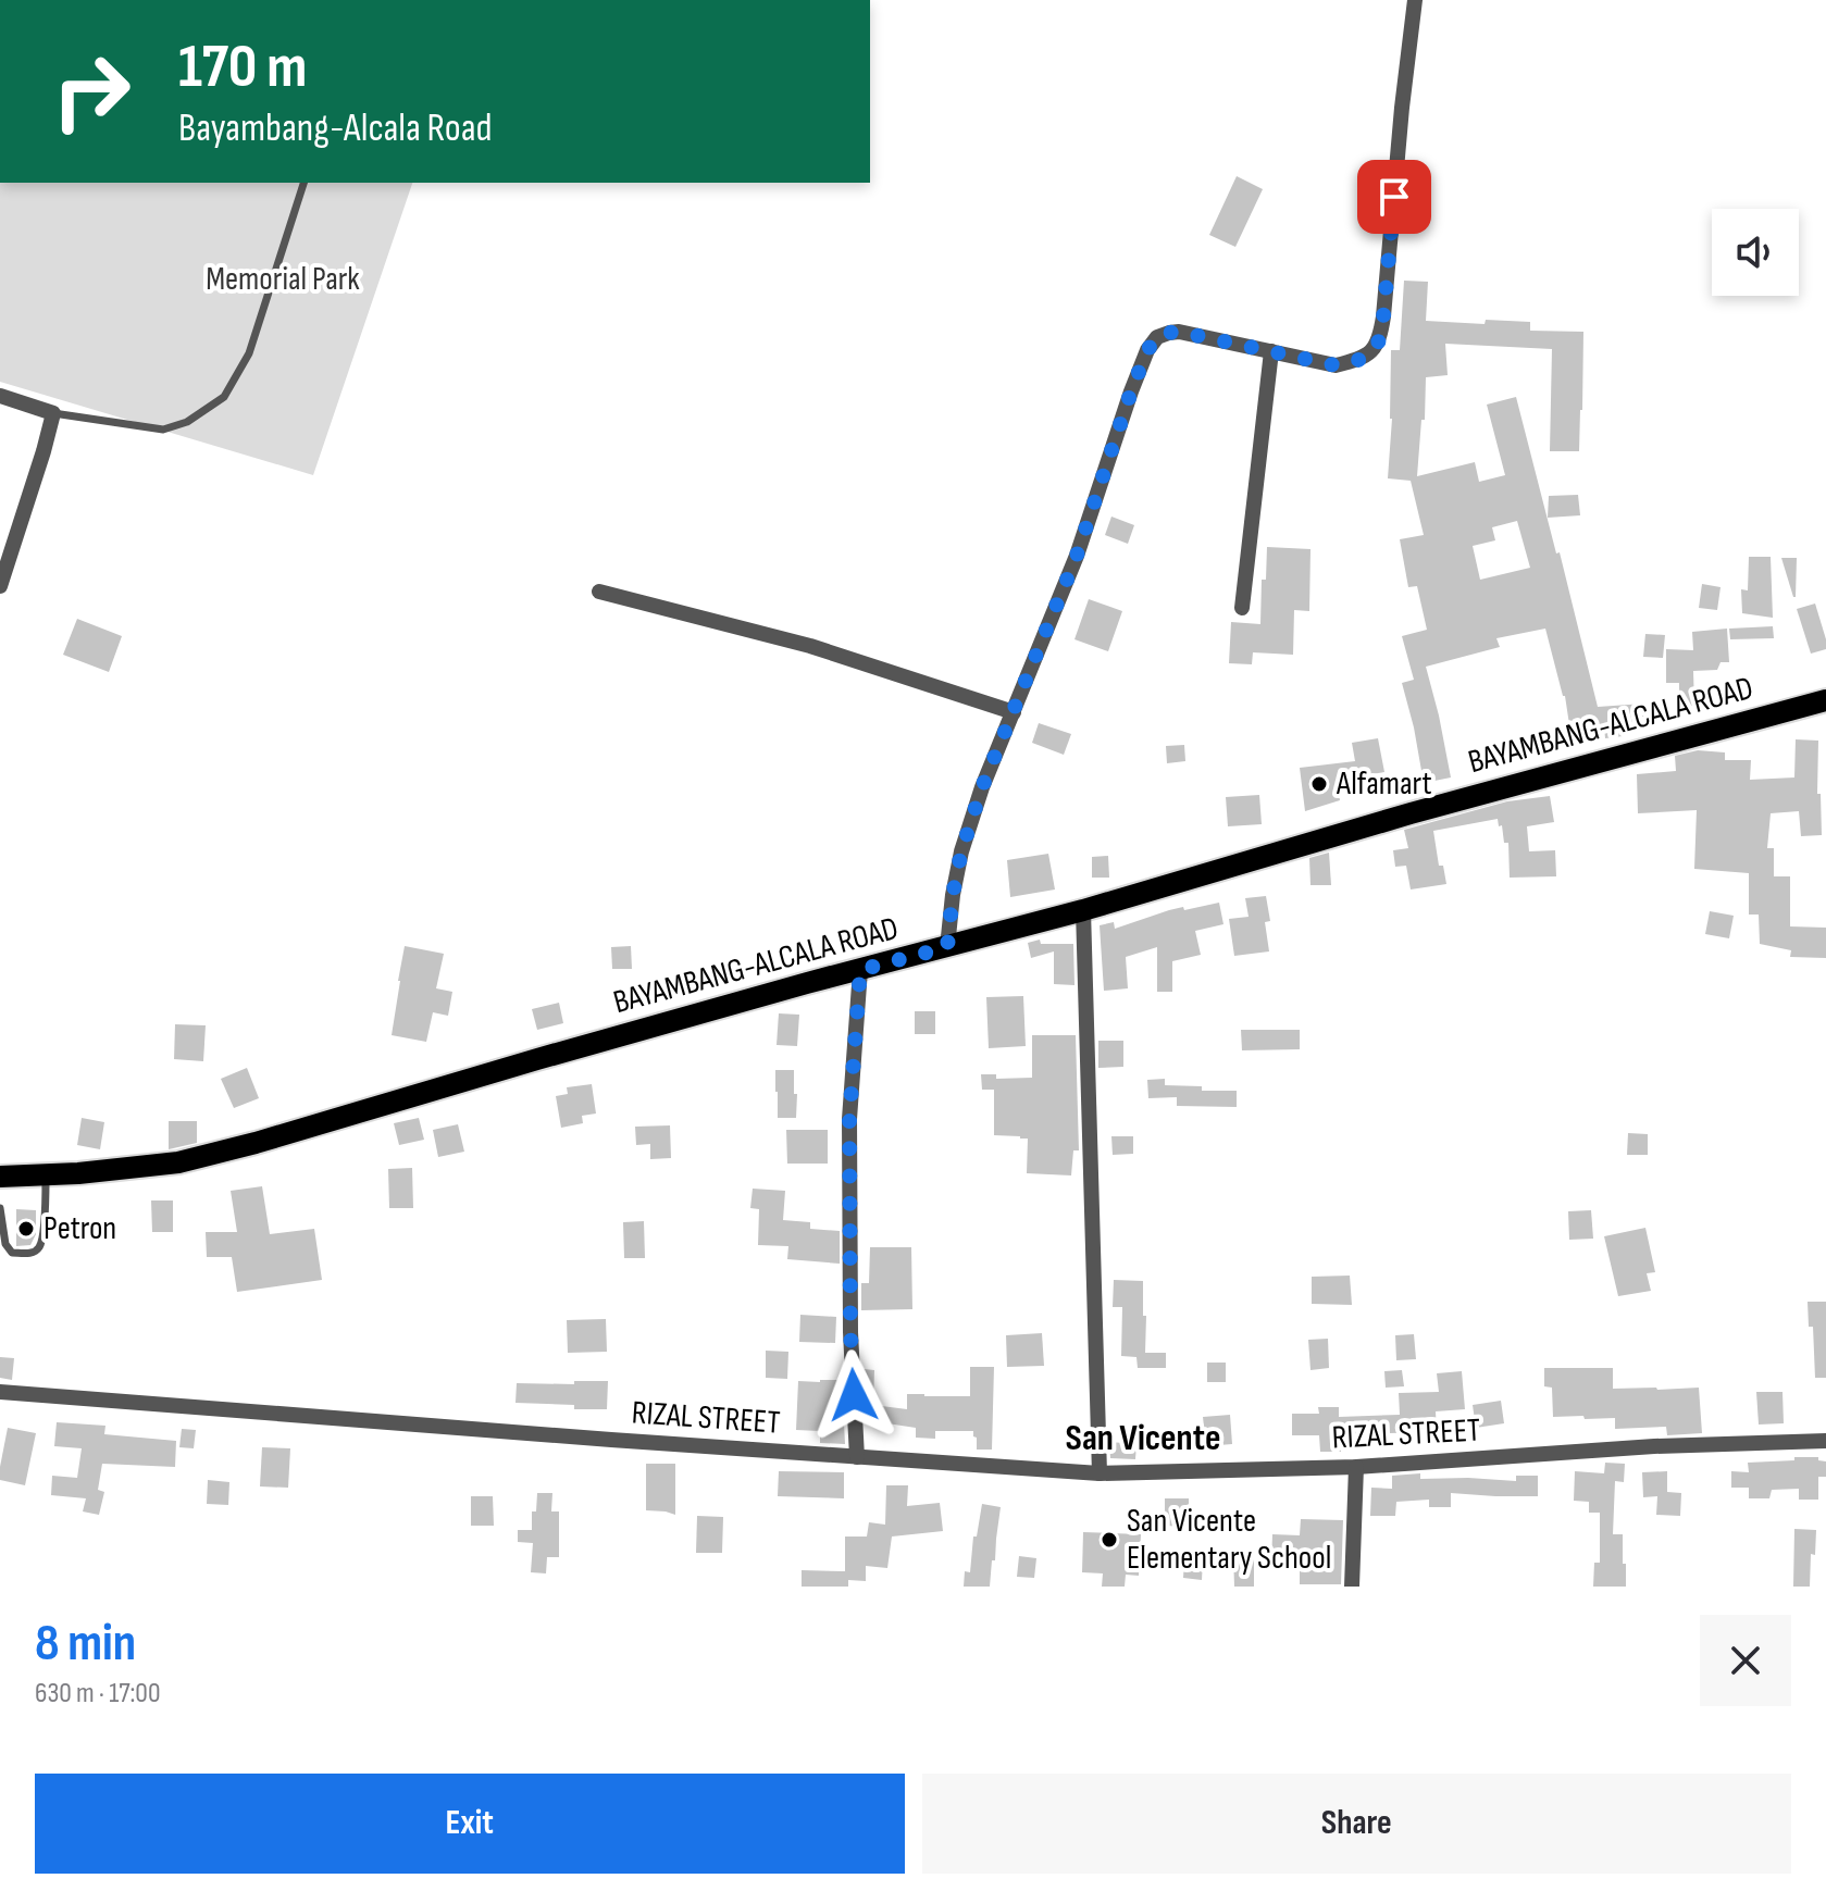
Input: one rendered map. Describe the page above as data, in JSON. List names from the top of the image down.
{
  "streets": {
    "main road": ["BAYAMBANG-ALCALA ROAD"],
    "street": ["RIZAL STREET"]
  },
  "districts": ["San Vicente"],
  "parks": ["Memorial Park"],
  "places": ["Alfamart", "Petron", "San Vicente Elementary School"],
  "page": {
    "turn": ["170 m", "Bayambang-Alcala Road"],
    "heading": ["8 min", "630 m · 17:00"],
    "buttons": ["Exit", "Share"]
  }
}
